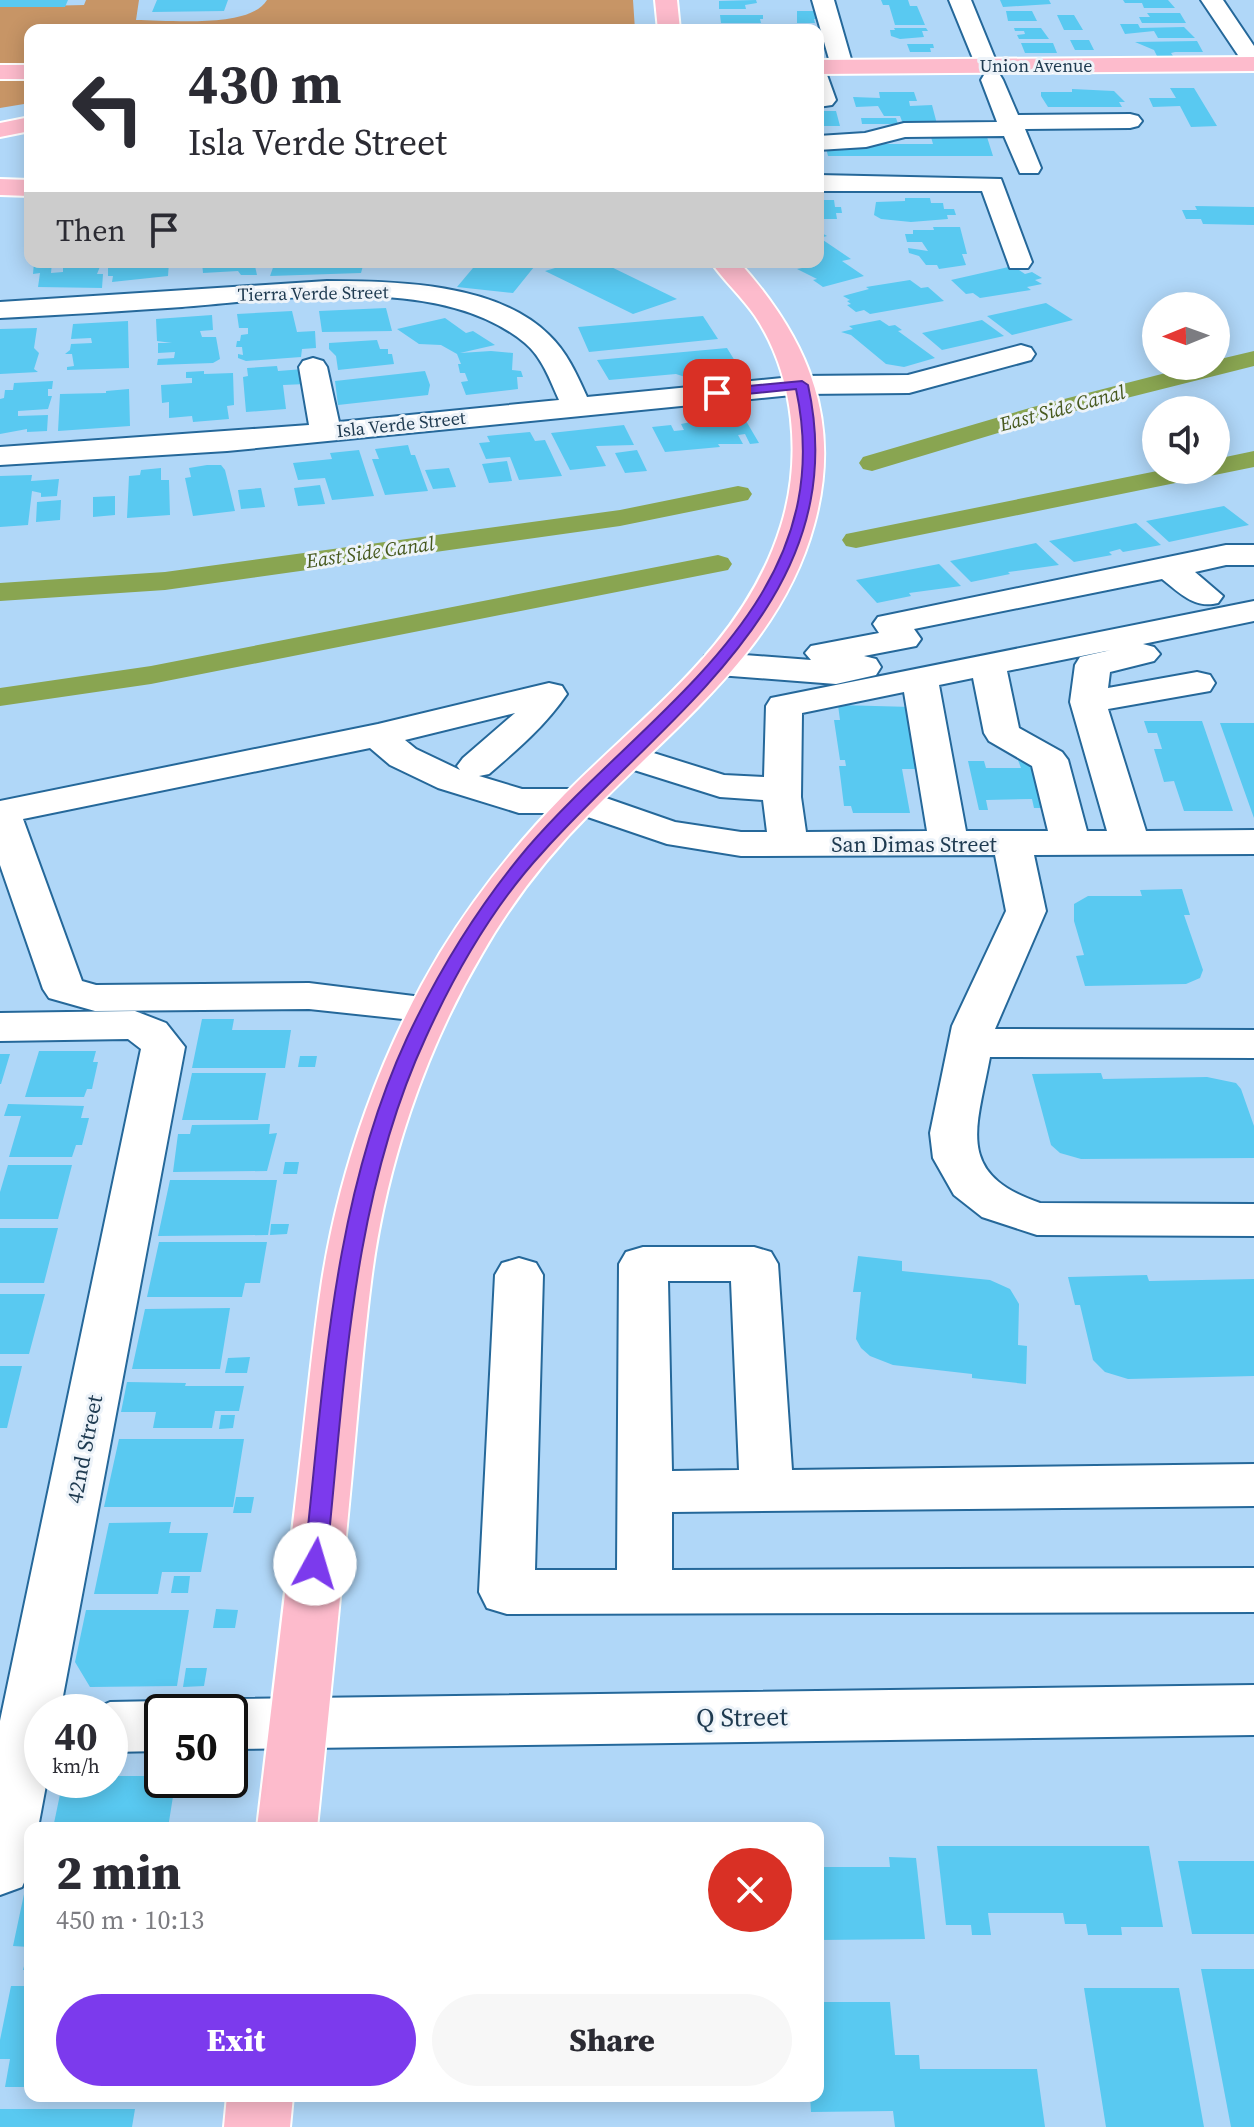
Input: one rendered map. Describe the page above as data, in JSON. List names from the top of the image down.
{
  "streets": {
    "main road": ["Union Avenue"],
    "street": [
      "Tierra Verde Street",
      "Isla Verde Street",
      "San Dimas Street",
      "42nd Street",
      "Q Street"
    ]
  },
  "crossings": [
    ["Tierra Verde Street", "Isla Verde Street"]
  ],
  "water": ["East Side Canal"],
  "north": "left",
  "page": {
    "turn": ["430 m", "Isla Verde Street"],
    "then": "Then",
    "speed": "40 km/h",
    "limit": "50",
    "heading": ["2 min", "450 m · 10:13"],
    "buttons": ["Exit", "Share"]
  }
}
